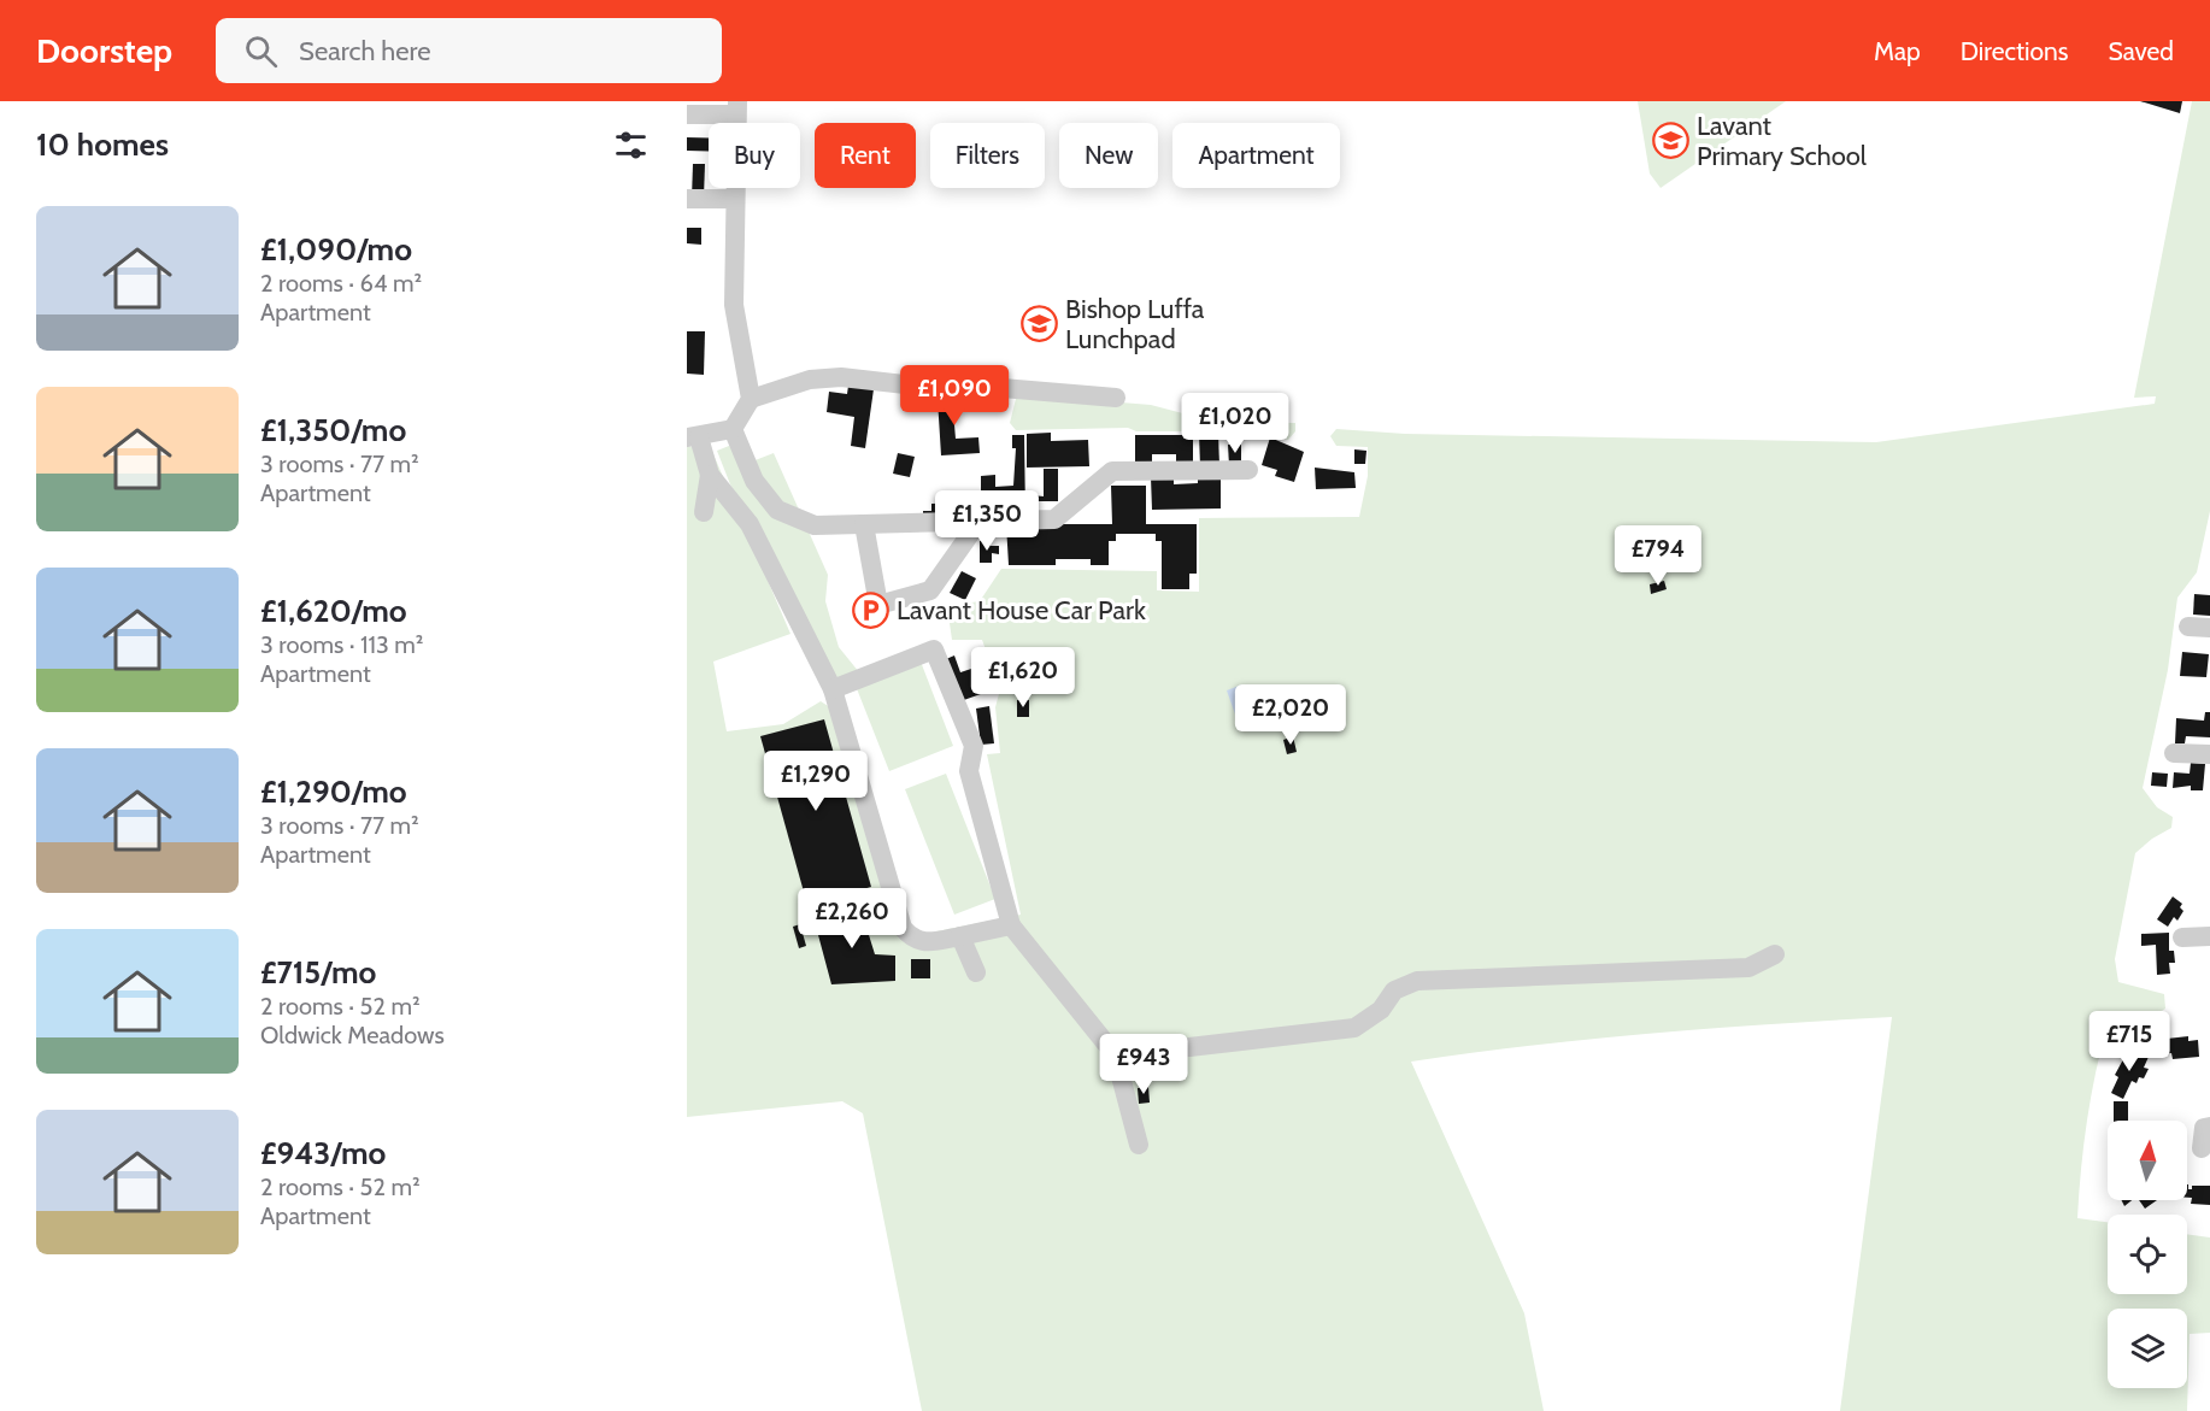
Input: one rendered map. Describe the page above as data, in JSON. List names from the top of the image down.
{
  "places": {
    "school or university": ["Lavant Primary School", "Bishop Luffa Lunchpad"],
    "parking": ["Lavant House Car Park"]
  },
  "north": "top",
  "page": {
    "header": "Doorstep",
    "search": "Search here",
    "nav": ["Map", "Directions", "Saved"],
    "heading": "10 homes",
    "chip": [
      "Buy",
      "Rent",
      "Filters",
      "New",
      "Apartment"
    ],
    "list": [
      {
        "name": "£1,090/mo",
        "note": "2 rooms · 64 m² · Apartment"
      },
      {
        "name": "£1,350/mo",
        "note": "3 rooms · 77 m² · Apartment"
      },
      {
        "name": "£1,620/mo",
        "note": "3 rooms · 113 m² · Apartment"
      },
      {
        "name": "£1,290/mo",
        "note": "3 rooms · 77 m² · Apartment"
      },
      {
        "name": "£715/mo",
        "note": "2 rooms · 52 m² · Oldwick Meadows"
      },
      {
        "name": "£943/mo",
        "note": "2 rooms · 52 m² · Apartment"
      }
    ],
    "price": [
      "£1,090",
      "£1,020",
      "£1,350",
      "£794",
      "£1,620",
      "£2,020",
      "£1,290",
      "£2,260",
      "£715",
      "£943"
    ]
  }
}
